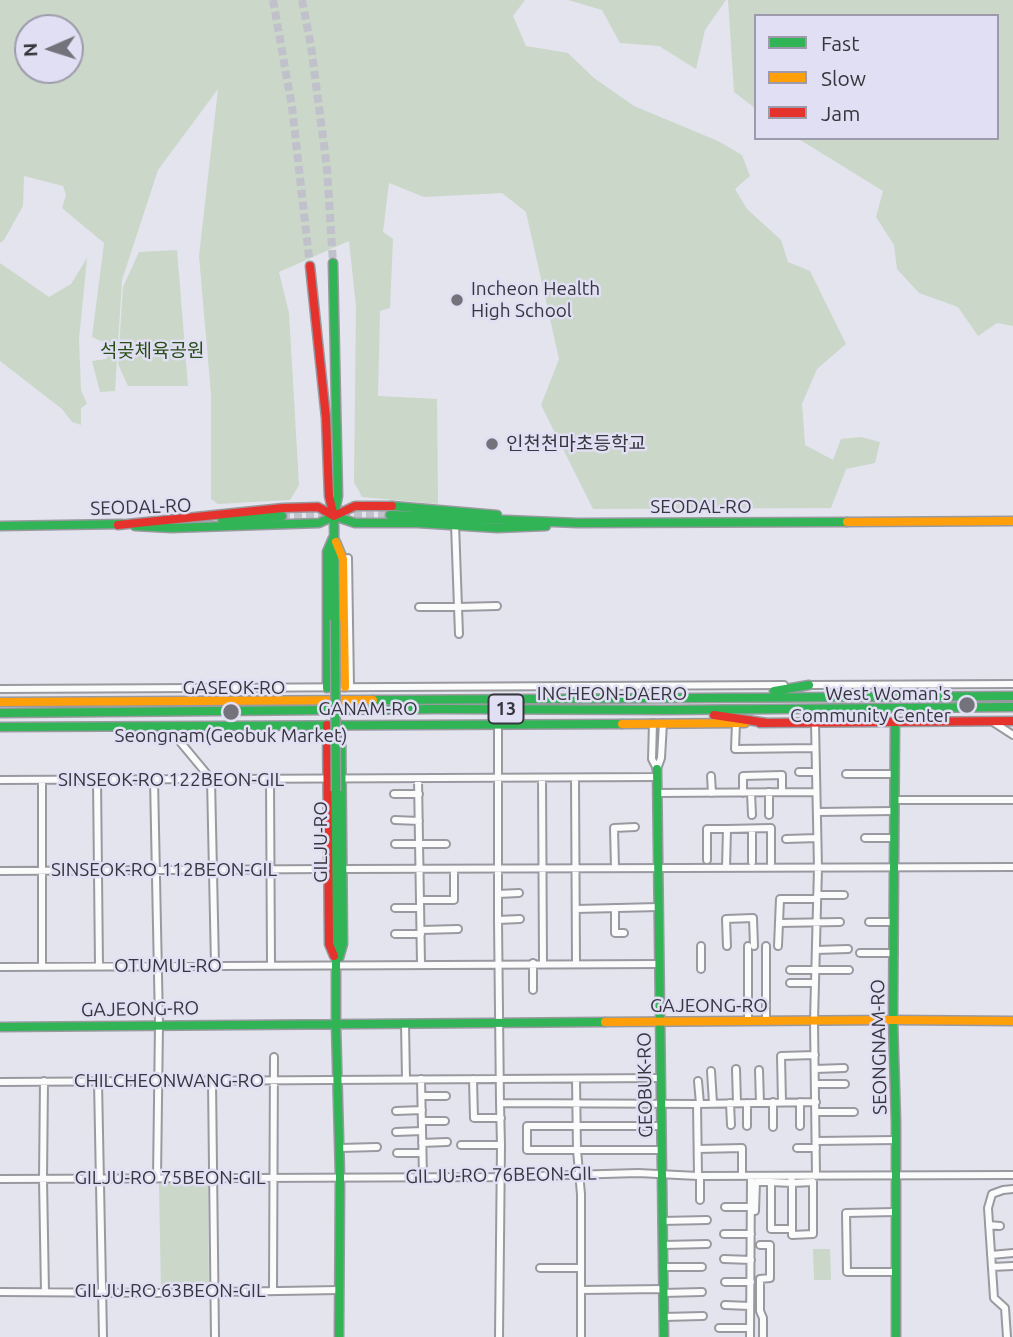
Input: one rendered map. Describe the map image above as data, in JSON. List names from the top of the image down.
{
  "streets": {
    "main road": [
      "SEODAL-RO",
      "INCHEON-DAERO",
      "GANAM-RO",
      "13",
      "GILJU-RO",
      "GAJEONG-RO",
      "SEONGNAM-RO",
      "GEOBUK-RO"
    ],
    "street": [
      "GASEOK-RO",
      "SINSEOK-RO 122BEON-GIL",
      "SINSEOK-RO 112BEON-GIL",
      "OTUMUL-RO",
      "CHILCHEONWANG-RO",
      "GILJU-RO 76BEON-GIL",
      "GILJU-RO 75BEON-GIL",
      "GILJU-RO 63BEON-GIL"
    ]
  },
  "crossings": [
    ["GASEOK-RO", "GILJU-RO"],
    ["GANAM-RO", "SEONGNAM-RO"],
    ["SINSEOK-RO 122BEON-GIL", "GEOBUK-RO"],
    ["GILJU-RO", "OTUMUL-RO"],
    ["GILJU-RO", "GAJEONG-RO"],
    ["GILJU-RO", "CHILCHEONWANG-RO"],
    ["GILJU-RO", "GILJU-RO 76BEON-GIL"],
    ["GILJU-RO", "GILJU-RO 75BEON-GIL"],
    ["GILJU-RO", "GILJU-RO 63BEON-GIL"],
    ["OTUMUL-RO", "GEOBUK-RO"],
    ["GAJEONG-RO", "SEONGNAM-RO"],
    ["GAJEONG-RO", "GEOBUK-RO"],
    ["CHILCHEONWANG-RO", "GEOBUK-RO"],
    ["GEOBUK-RO", "GILJU-RO 76BEON-GIL"],
    ["GILJU-RO 76BEON-GIL", "GILJU-RO 75BEON-GIL"]
  ],
  "parks": ["석곶체육공원"],
  "places": [
    "Incheon Health High School",
    "인천천마초등학교",
    "West Woman's Community Center",
    "Seongnam(Geobuk Market)"
  ],
  "legend": ["Fast", "Slow", "Jam"],
  "north": "left"
}
